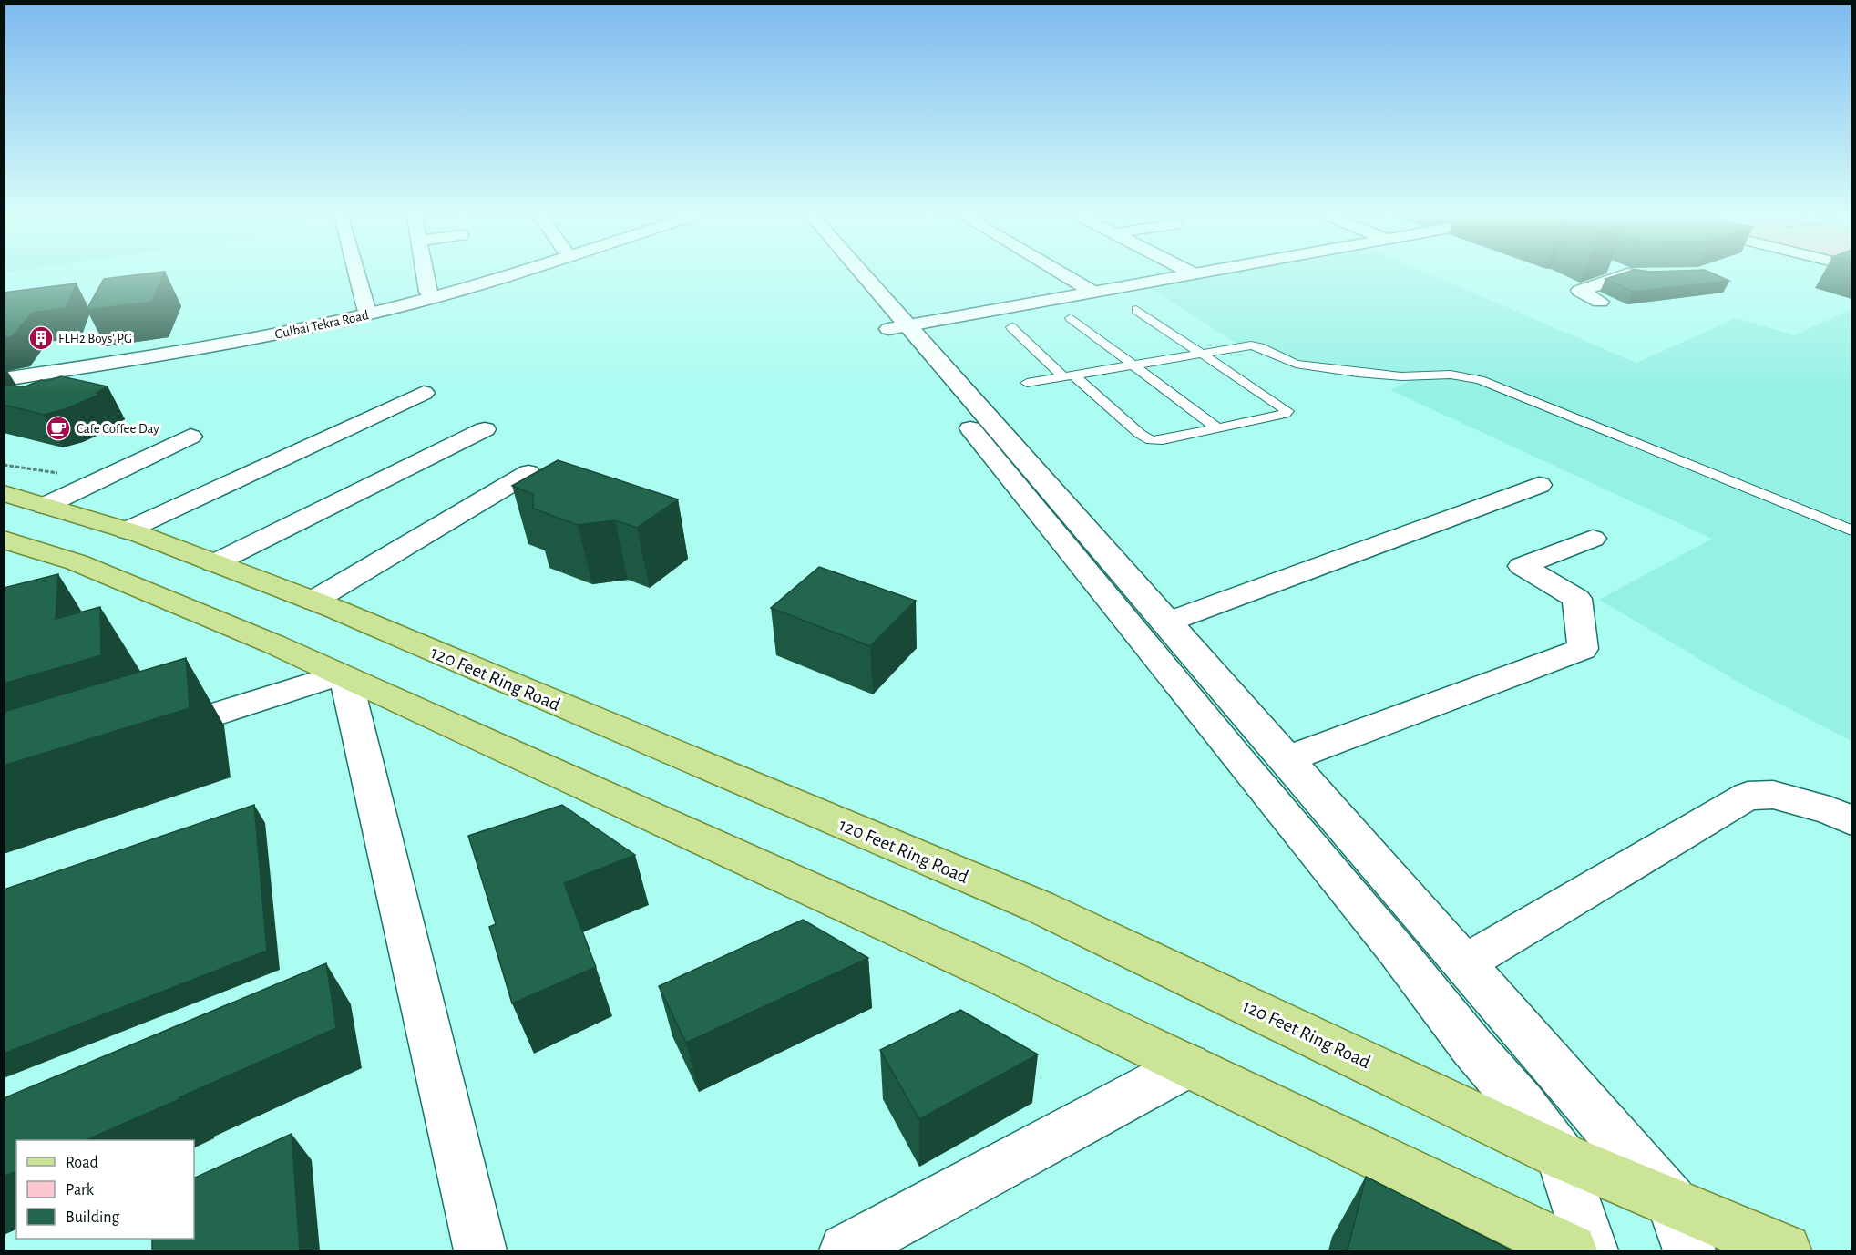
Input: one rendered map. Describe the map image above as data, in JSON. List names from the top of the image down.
{
  "streets": {
    "main road": ["120 Feet Ring Road"],
    "street": ["Gulbai Tekra Road"]
  },
  "places": {
    "building": ["FLH2 Boys' PG"],
    "cafe": ["Cafe Coffee Day"]
  },
  "legend": ["Road", "Park", "Building"]
}
